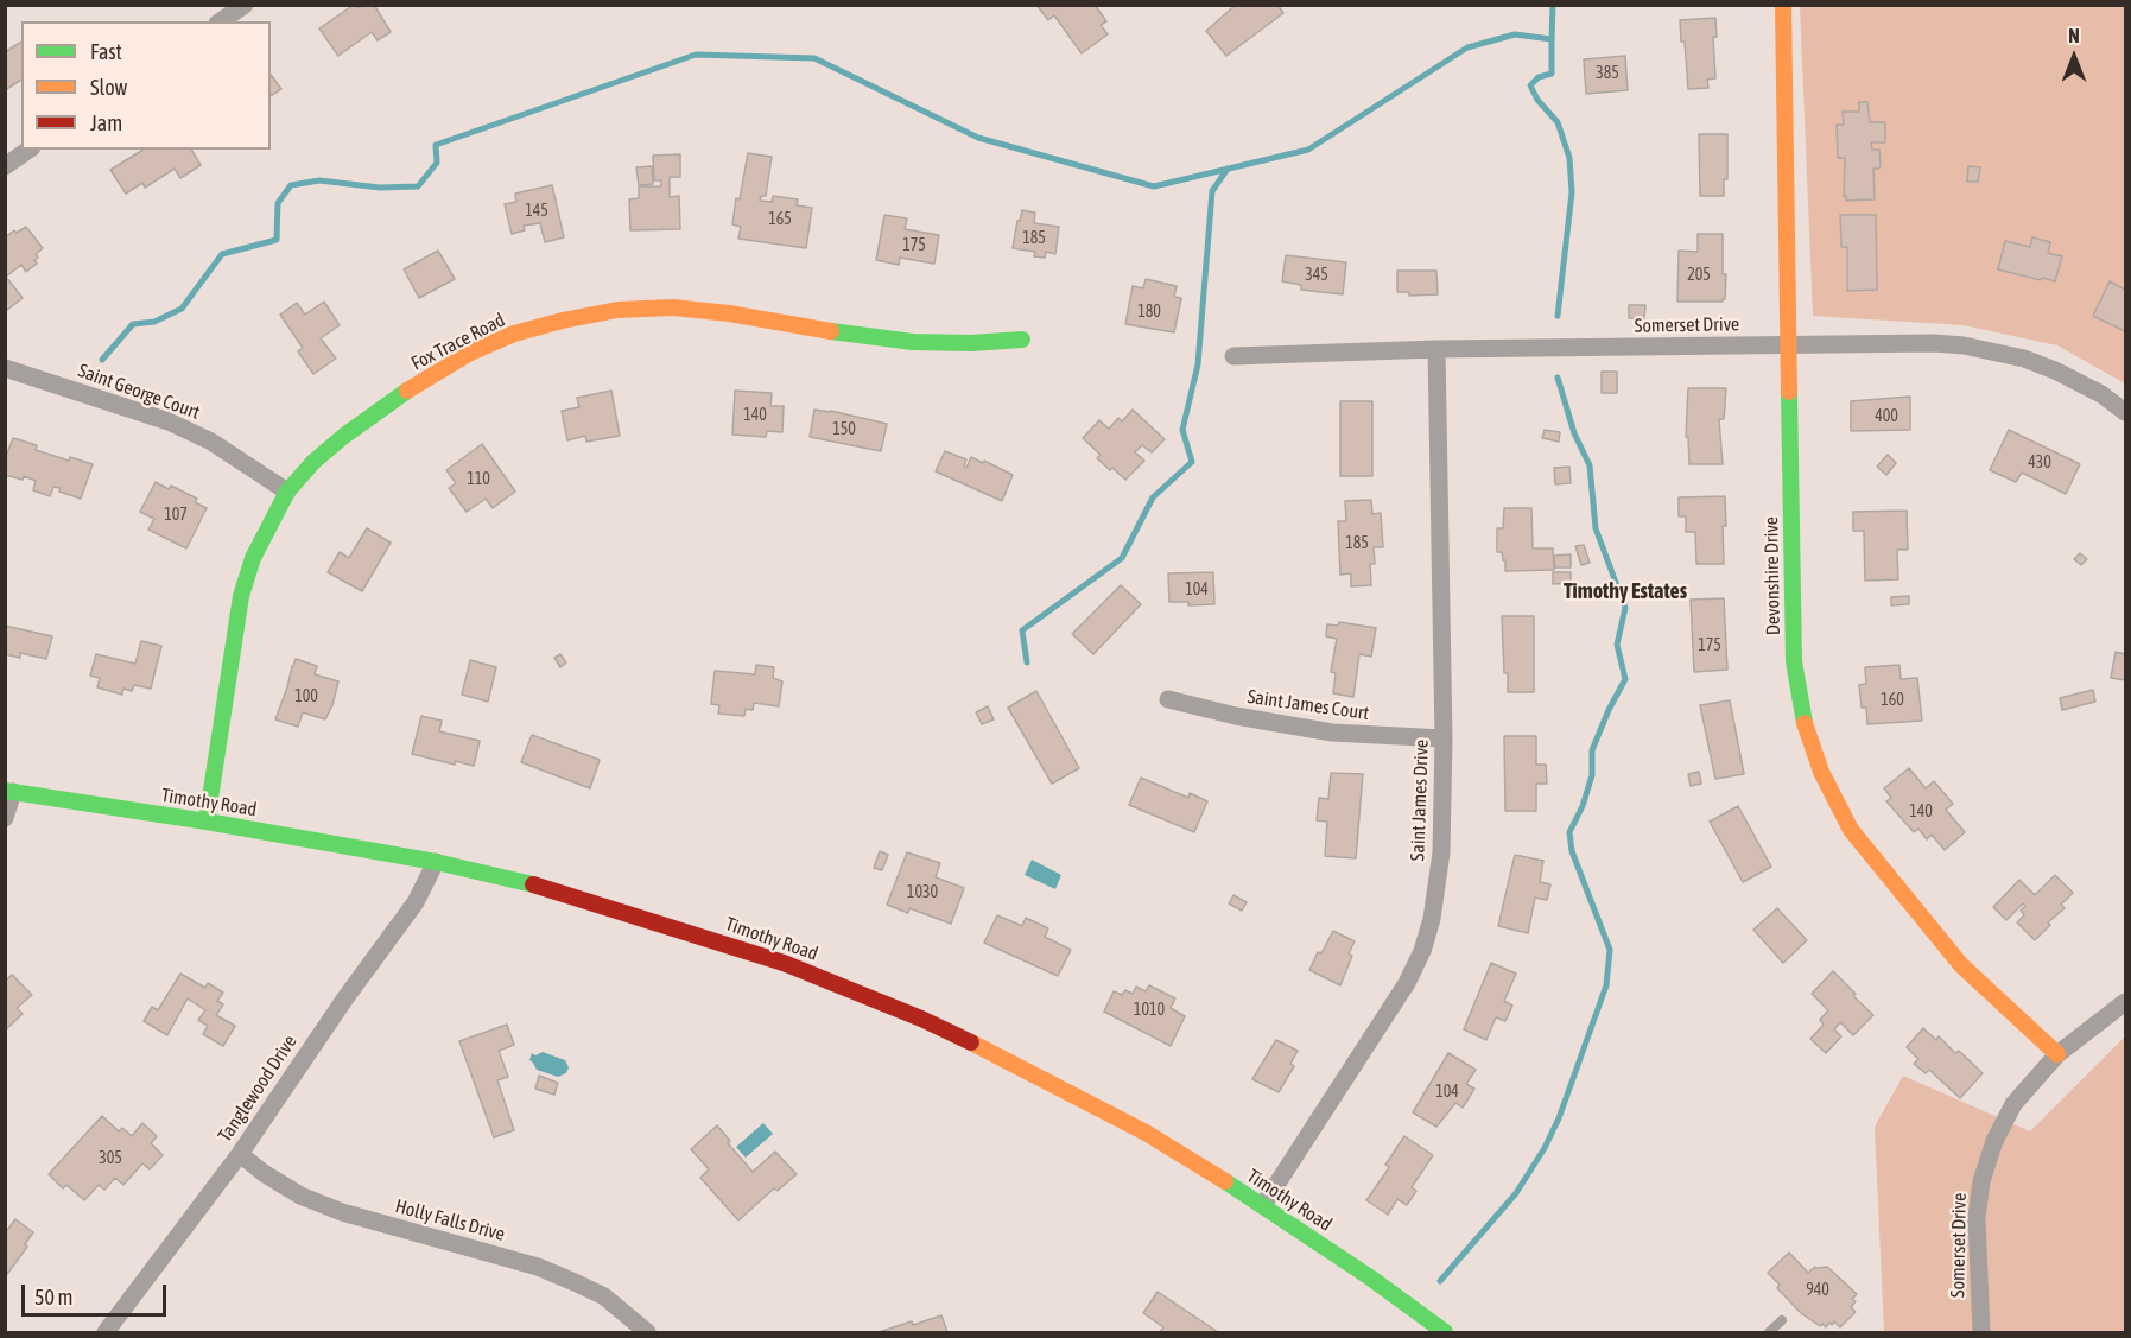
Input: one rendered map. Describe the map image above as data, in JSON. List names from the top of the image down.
{
  "streets": {
    "street": [
      "Somerset Drive",
      "Fox Trace Road",
      "Saint George Court",
      "Devonshire Drive",
      "Saint James Court",
      "Saint James Drive",
      "Timothy Road",
      "Tanglewood Drive",
      "Holly Falls Drive"
    ]
  },
  "crossings": [
    ["Somerset Drive", "Devonshire Drive"],
    ["Somerset Drive", "Saint James Drive"],
    ["Fox Trace Road", "Saint George Court"],
    ["Fox Trace Road", "Timothy Road"],
    ["Saint James Court", "Saint James Drive"],
    ["Saint James Drive", "Timothy Road"],
    ["Timothy Road", "Tanglewood Drive"],
    ["Tanglewood Drive", "Holly Falls Drive"]
  ],
  "districts": ["Timothy Estates"],
  "house_numbers": [
    "385",
    "145",
    "165",
    "185",
    "175",
    "345",
    "205",
    "180",
    "140",
    "400",
    "150",
    "430",
    "110",
    "107",
    "185",
    "104",
    "175",
    "100",
    "160",
    "140",
    "1030",
    "1010",
    "104",
    "305",
    "940"
  ],
  "legend": ["Fast", "Slow", "Jam"],
  "scale_bar": "50 m",
  "north": "top"
}
